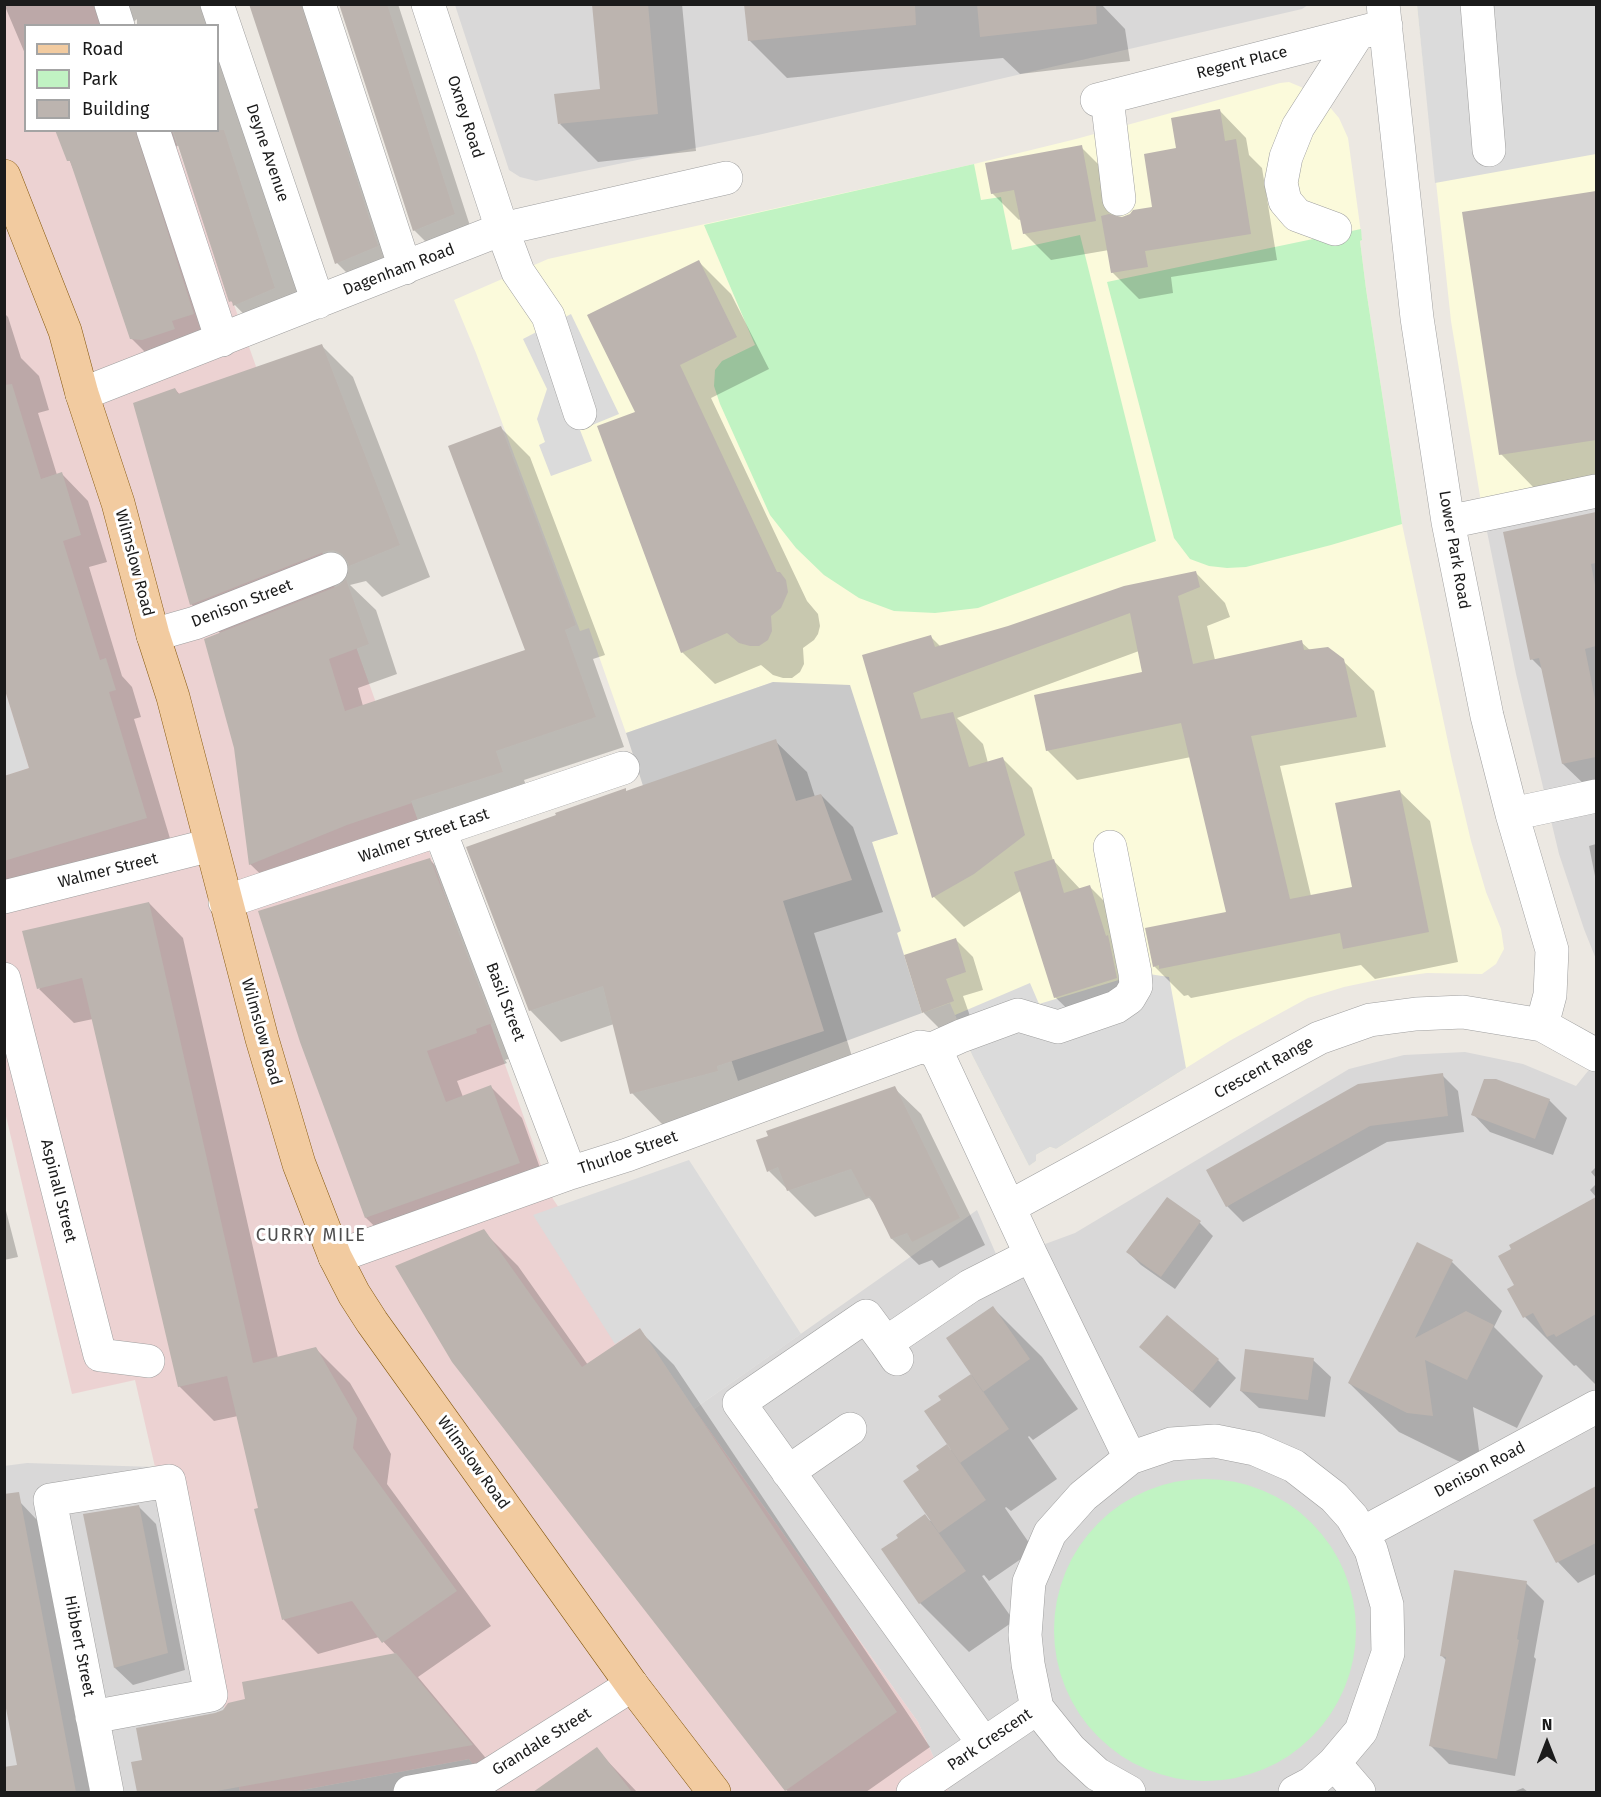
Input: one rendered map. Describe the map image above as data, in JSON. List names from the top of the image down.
{
  "streets": {
    "main road": ["Wilmslow Road"],
    "street": [
      "Regent Place",
      "Oxney Road",
      "Deyne Avenue",
      "Dagenham Road",
      "Lower Park Road",
      "Denison Street",
      "Walmer Street East",
      "Walmer Street",
      "Basil Street",
      "Crescent Range",
      "Thurloe Street",
      "Aspinall Street",
      "Denison Road",
      "Hibbert Street",
      "Park Crescent",
      "Grandale Street"
    ]
  },
  "crossings": [
    ["Regent Place", "Lower Park Road"],
    ["Oxney Road", "Dagenham Road"],
    ["Deyne Avenue", "Dagenham Road"],
    ["Dagenham Road", "Wilmslow Road"],
    ["Lower Park Road", "Crescent Range"],
    ["Wilmslow Road", "Denison Street"],
    ["Wilmslow Road", "Walmer Street East"],
    ["Wilmslow Road", "Walmer Street"],
    ["Wilmslow Road", "Thurloe Street"],
    ["Wilmslow Road", "Grandale Street"],
    ["Walmer Street East", "Basil Street"],
    ["Basil Street", "Thurloe Street"],
    ["Denison Road", "Park Crescent"]
  ],
  "districts": ["CURRY MILE"],
  "legend": ["Road", "Park", "Building"],
  "north": "top"
}
